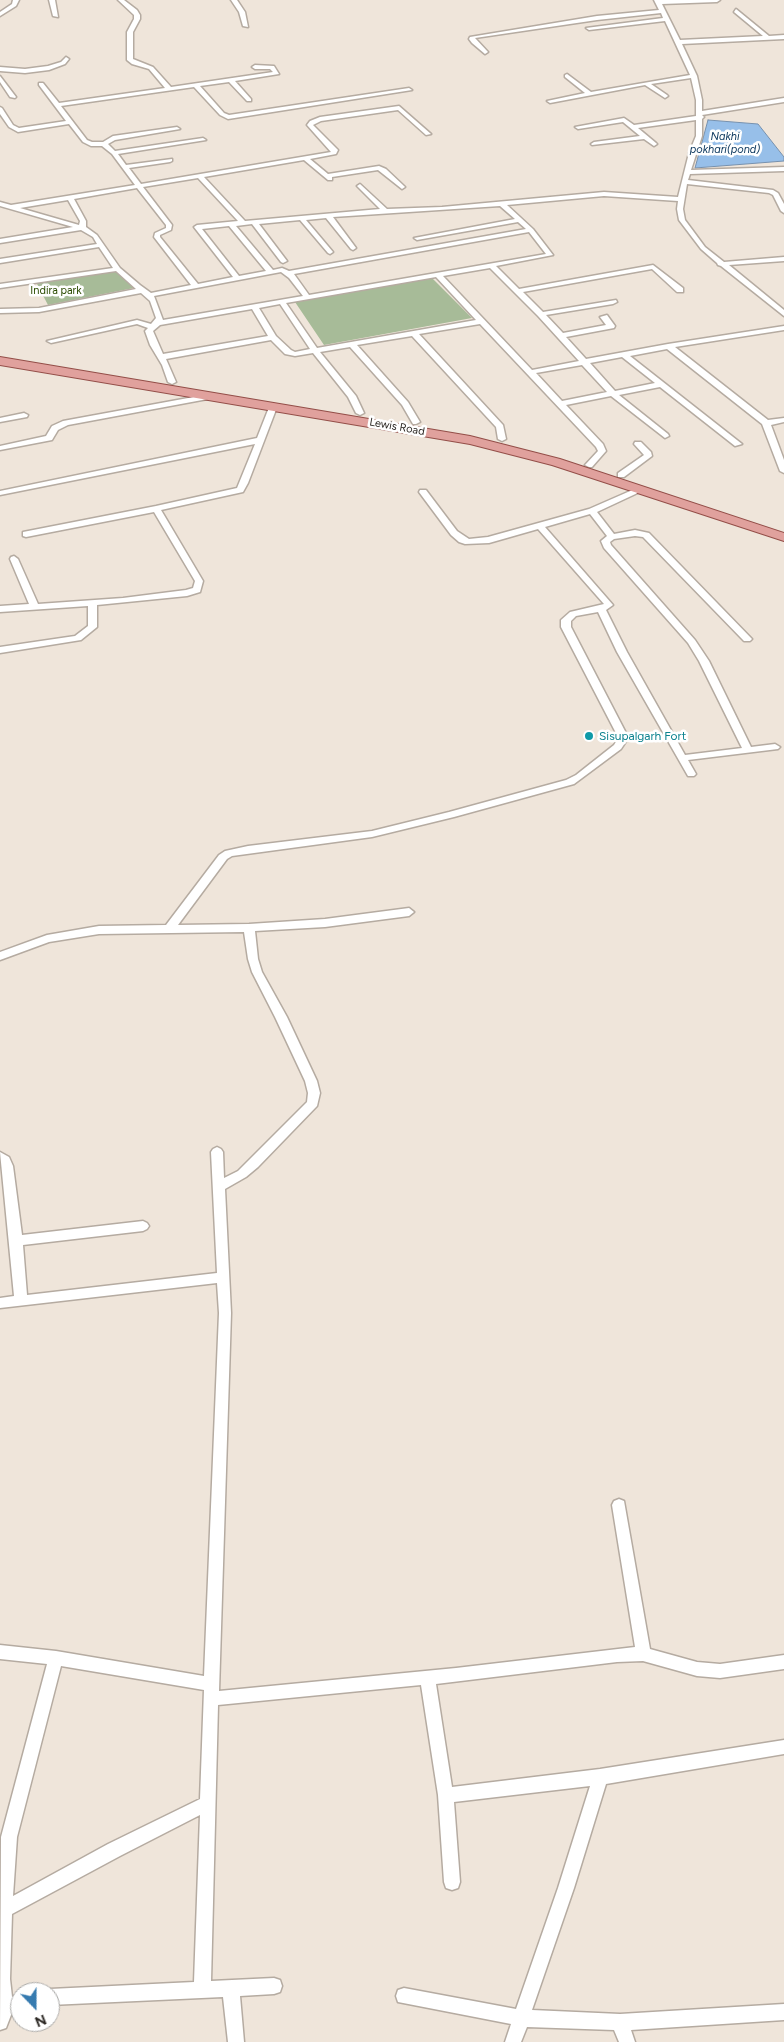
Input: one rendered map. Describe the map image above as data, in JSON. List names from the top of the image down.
{
  "streets": {
    "main road": ["Lewis Road"]
  },
  "water": ["Nakhi pokhari(pond)"],
  "parks": ["Indira park"],
  "places": ["Sisupalgarh Fort"],
  "north": "bottom"
}
